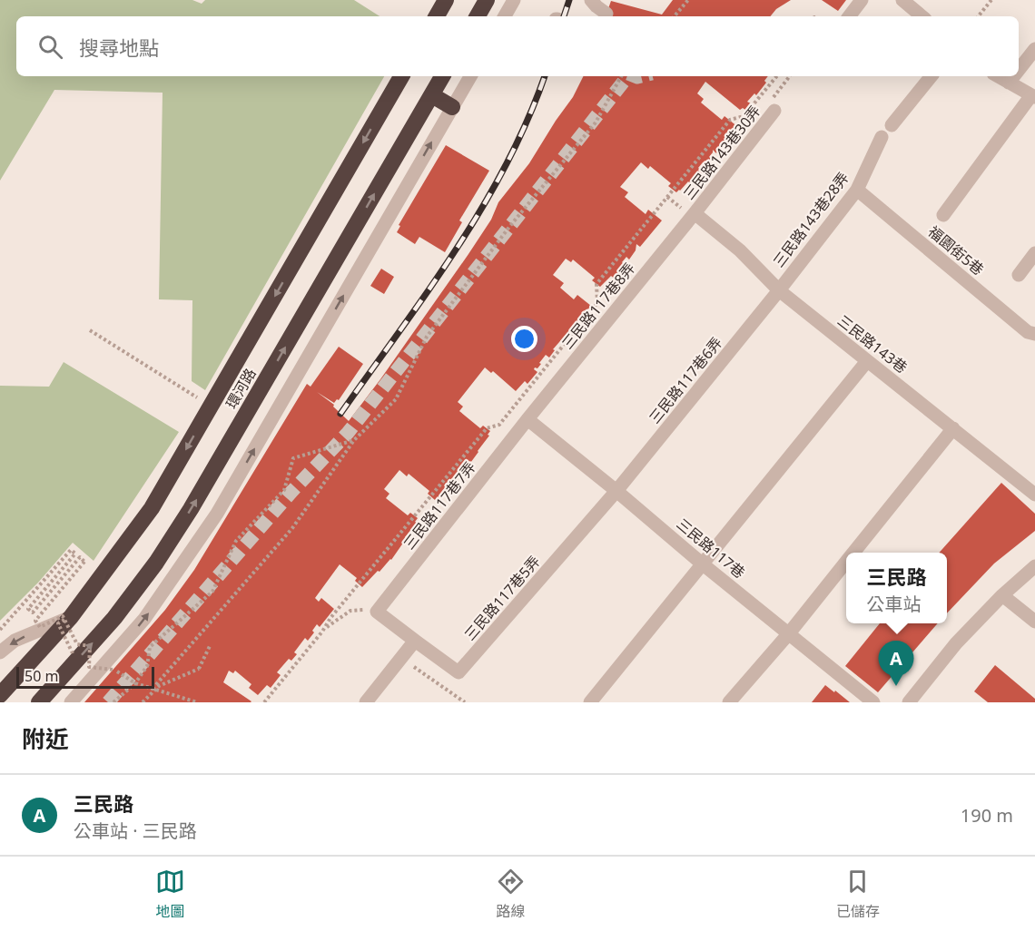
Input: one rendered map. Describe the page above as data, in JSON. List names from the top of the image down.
{
  "streets": {
    "highway": ["環河路"],
    "street": [
      "三民路143巷30弄",
      "三民路143巷28弄",
      "福園街5巷",
      "三民路117巷8弄",
      "三民路143巷",
      "三民路117巷6弄",
      "三民路117巷7弄",
      "三民路117巷",
      "三民路117巷5弄"
    ]
  },
  "crossings": [
    ["三民路143巷30弄", "三民路117巷8弄"],
    ["三民路143巷30弄", "三民路143巷"],
    ["三民路143巷28弄", "福園街5巷"],
    ["三民路143巷28弄", "三民路143巷"],
    ["三民路143巷28弄", "三民路117巷6弄"],
    ["三民路117巷8弄", "三民路143巷"],
    ["三民路117巷8弄", "三民路117巷7弄"],
    ["三民路117巷8弄", "三民路117巷"],
    ["三民路143巷", "三民路117巷6弄"],
    ["三民路117巷6弄", "三民路117巷"],
    ["三民路117巷6弄", "三民路117巷5弄"],
    ["三民路117巷7弄", "三民路117巷"],
    ["三民路117巷", "三民路117巷5弄"]
  ],
  "scale_bar": "50 m",
  "page": {
    "search": "搜尋地點",
    "popup": ["三民路", "公車站"],
    "pins": "A",
    "scale": "50 m",
    "heading": "附近",
    "list": [
      {
        "mark": "A",
        "name": "三民路",
        "note": "公車站 · 三民路",
        "value": "190 m"
      }
    ],
    "nav": ["地圖", "路線", "已儲存"]
  }
}
